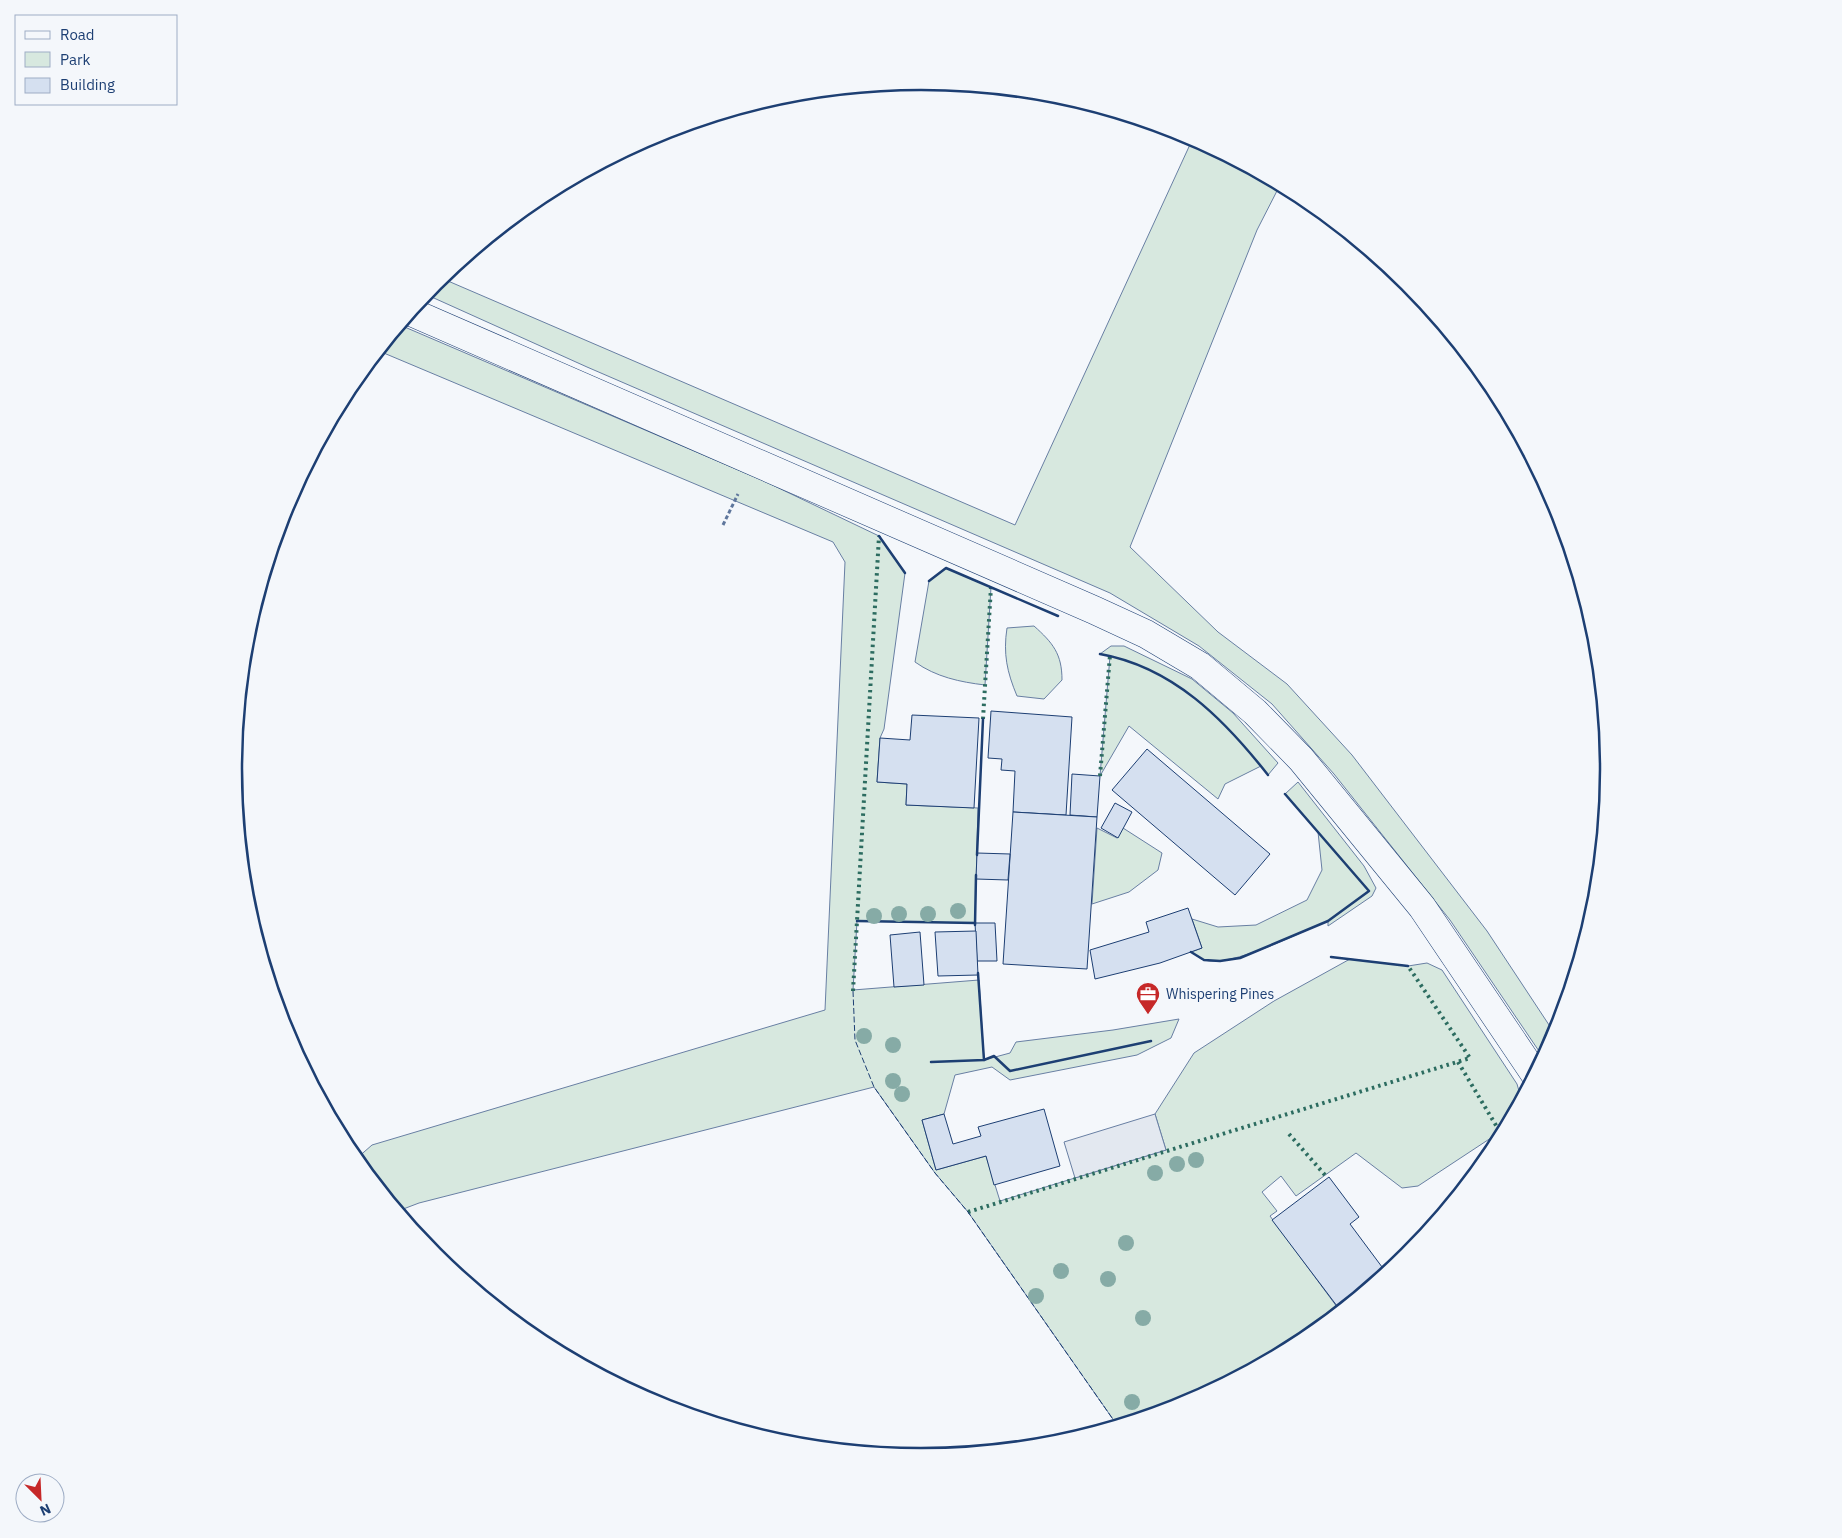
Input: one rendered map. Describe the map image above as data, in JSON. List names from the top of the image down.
{
  "places": {
    "office": ["Whispering Pines"]
  },
  "legend": ["Road", "Park", "Building"],
  "north": "bottom right"
}
